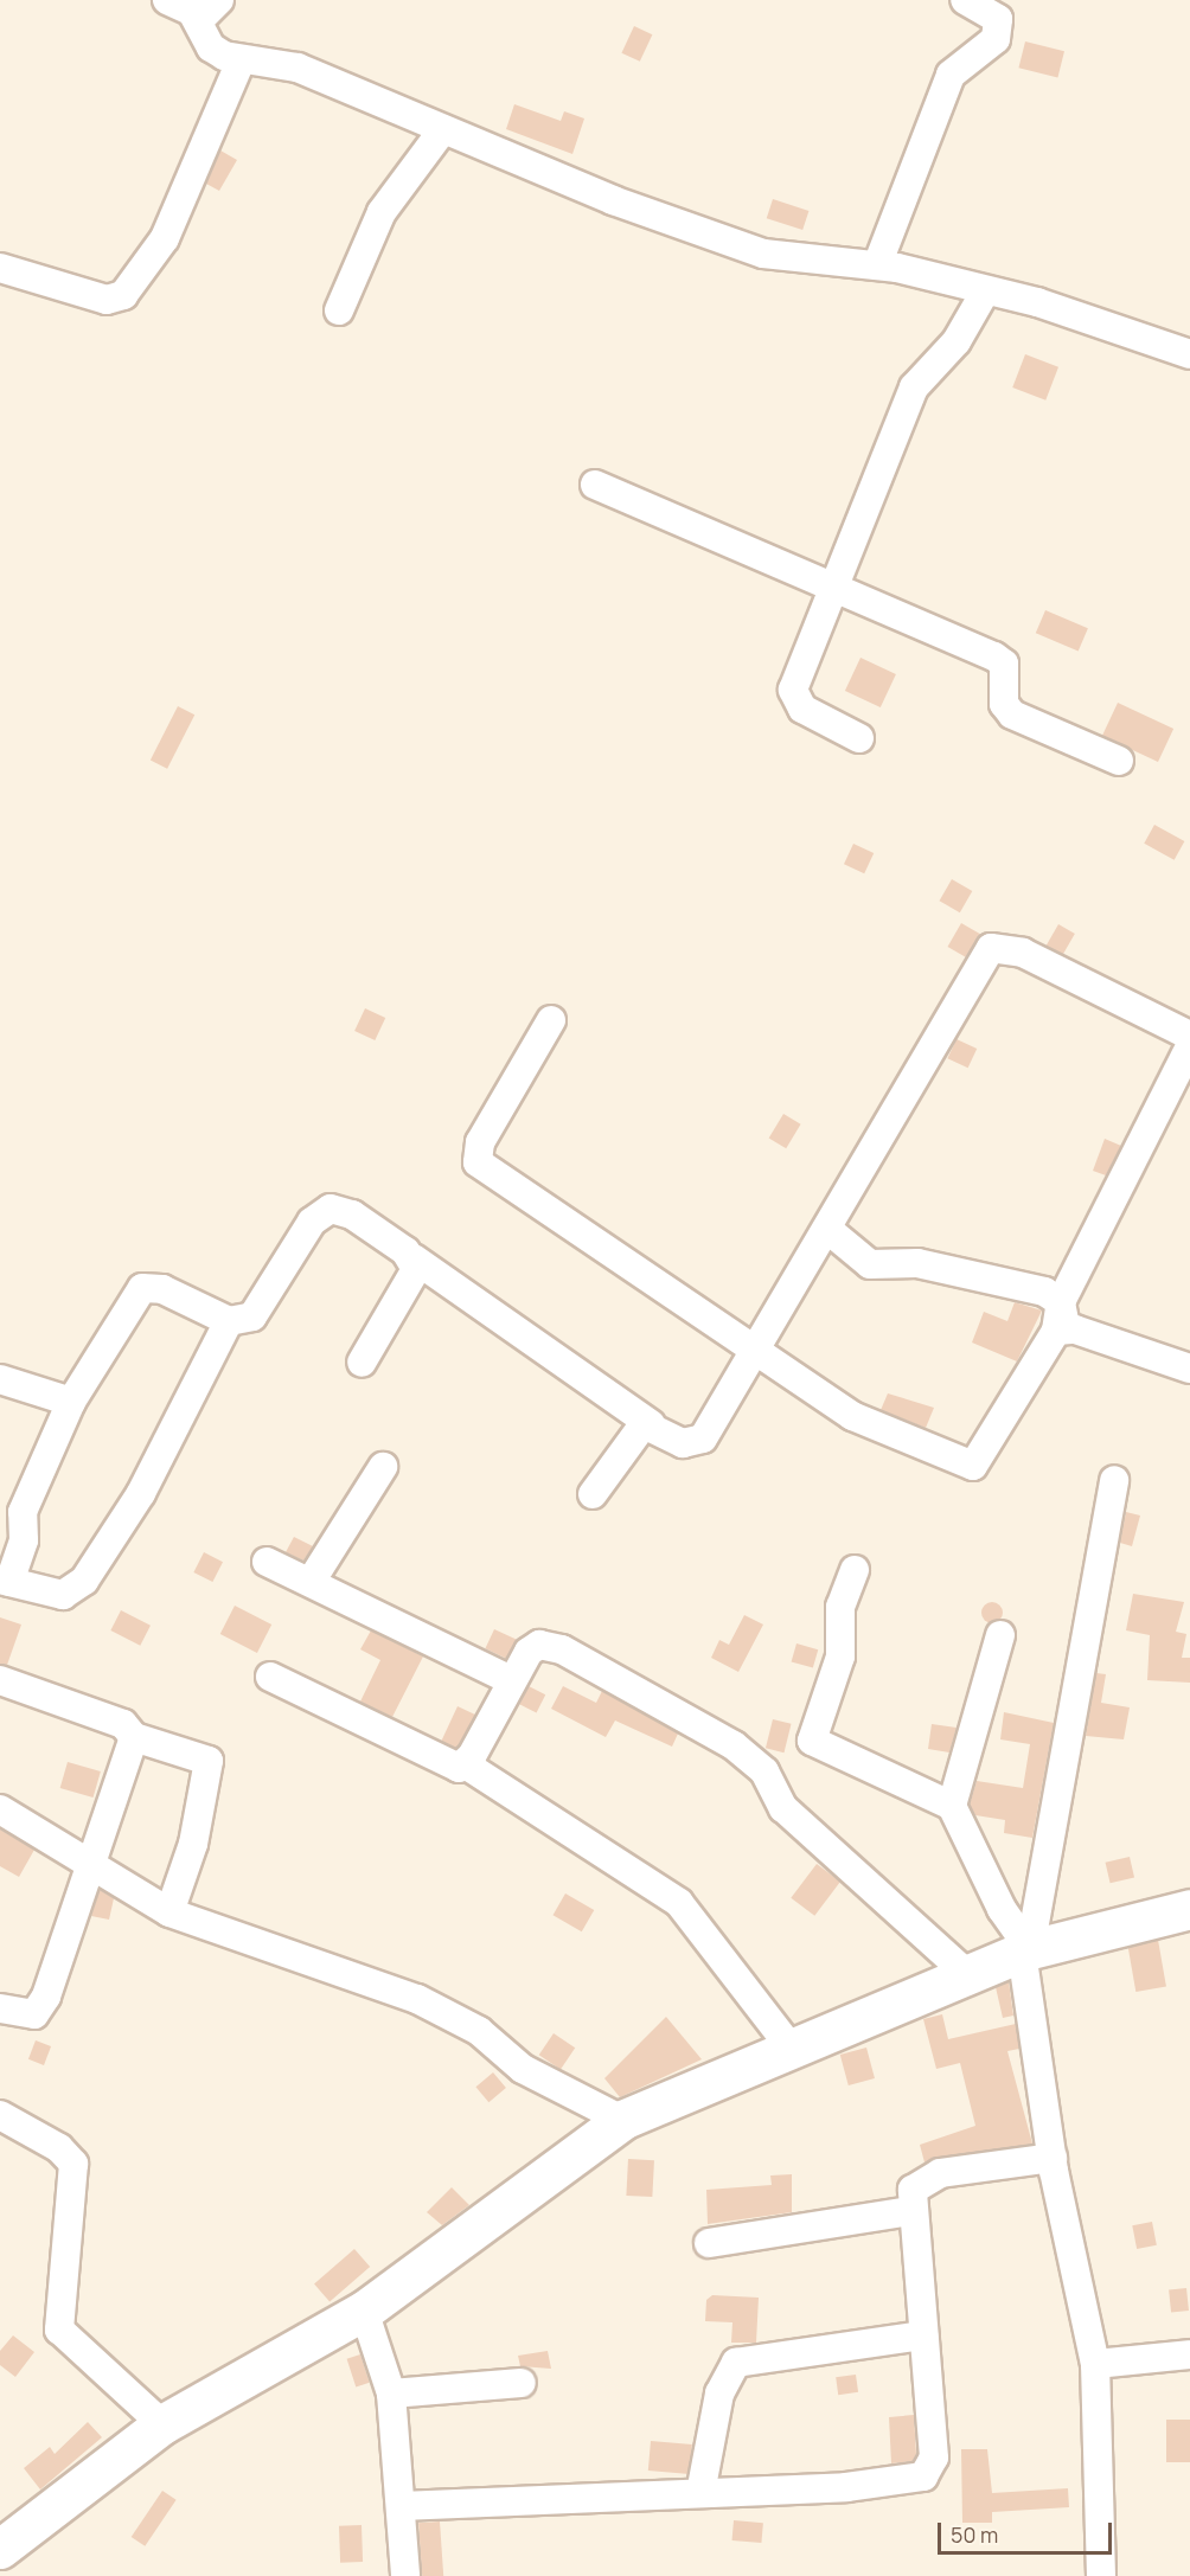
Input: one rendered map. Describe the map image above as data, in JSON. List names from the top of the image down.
{
  "scale_bar": "50 m"
}
